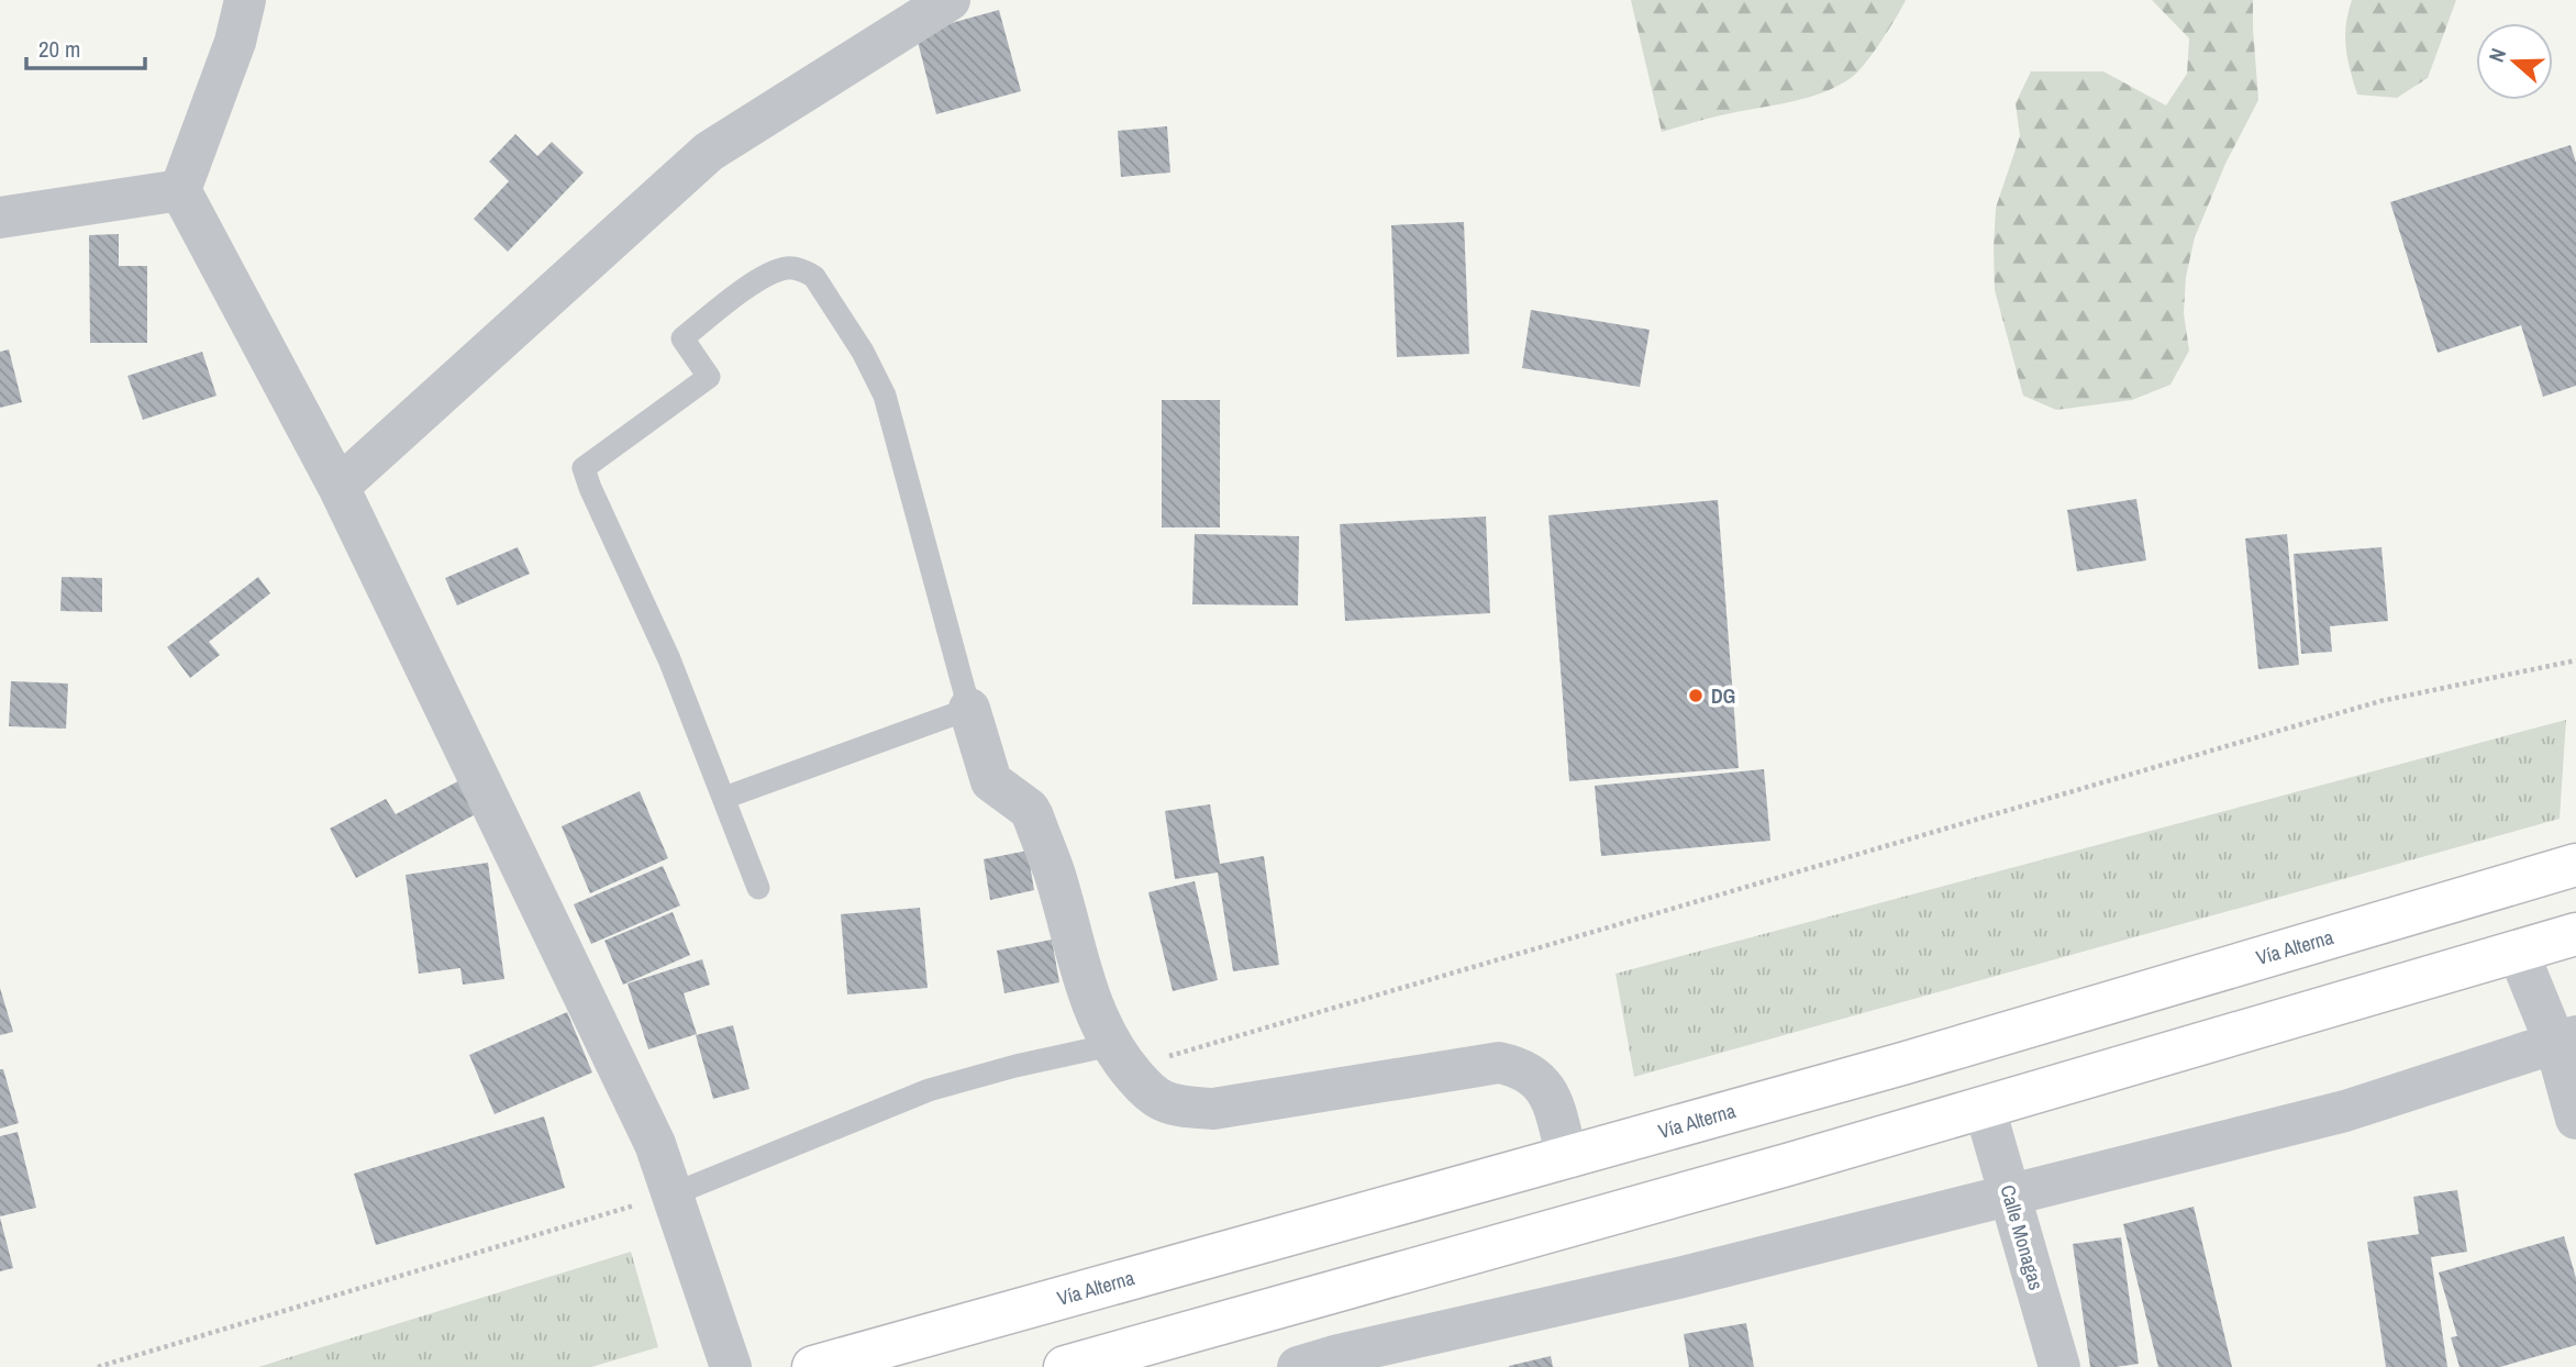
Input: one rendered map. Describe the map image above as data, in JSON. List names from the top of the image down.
{
  "streets": {
    "highway": ["Vía Alterna"],
    "street": ["Calle Monagas"]
  },
  "places": ["DG"],
  "scale_bar": "20 m",
  "north": "left"
}
